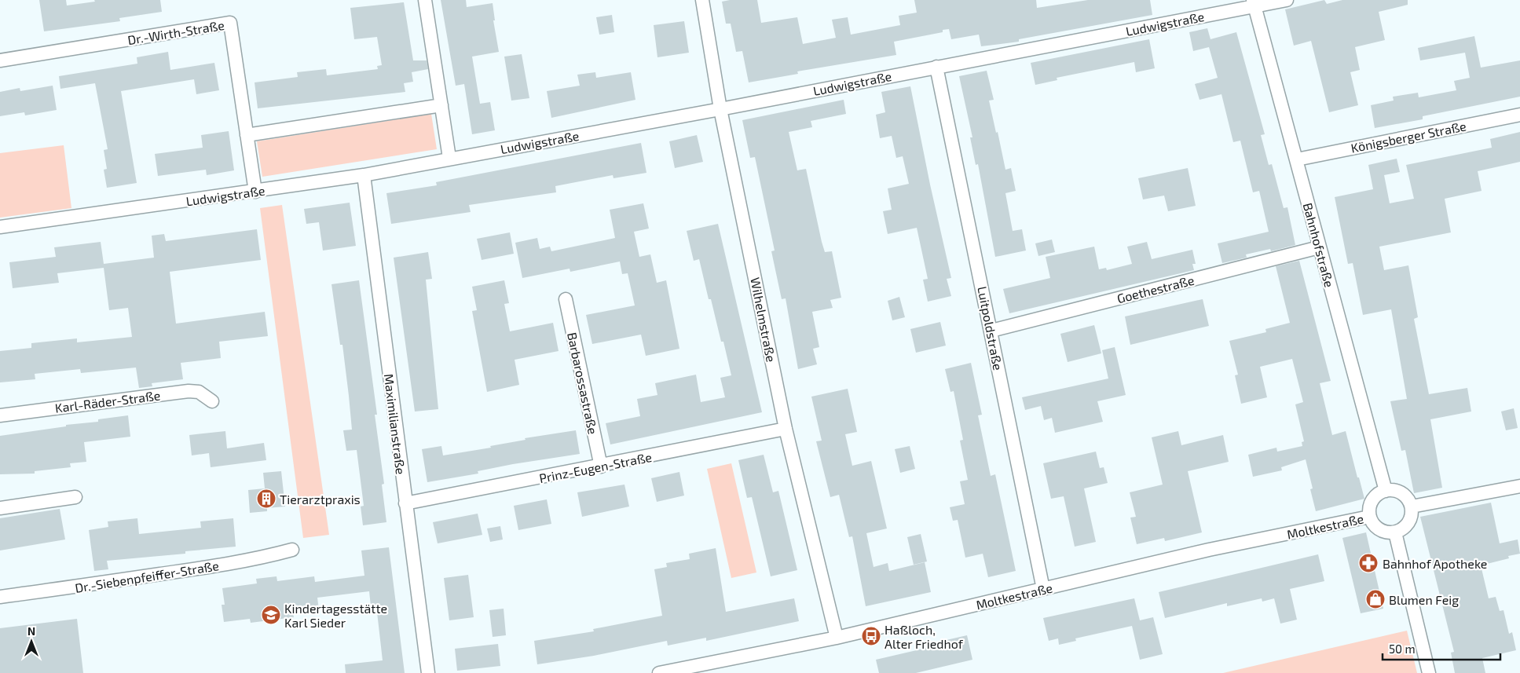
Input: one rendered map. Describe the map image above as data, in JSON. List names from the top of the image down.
{
  "streets": {
    "street": [
      "Ludwigstraße",
      "Dr.-Wirth-Straße",
      "Königsberger Straße",
      "Bahnhofstraße",
      "Goethestraße",
      "Wilhelmstraße",
      "Luitpoldstraße",
      "Barbarossastraße",
      "Karl-Räder-Straße",
      "Maximilianstraße",
      "Prinz-Eugen-Straße",
      "Moltkestraße",
      "Dr.-Siebenpfeiffer-Straße"
    ]
  },
  "crossings": [
    ["Ludwigstraße", "Dr.-Wirth-Straße"],
    ["Ludwigstraße", "Bahnhofstraße"],
    ["Ludwigstraße", "Wilhelmstraße"],
    ["Ludwigstraße", "Luitpoldstraße"],
    ["Ludwigstraße", "Maximilianstraße"],
    ["Königsberger Straße", "Bahnhofstraße"],
    ["Bahnhofstraße", "Goethestraße"],
    ["Bahnhofstraße", "Moltkestraße"],
    ["Goethestraße", "Luitpoldstraße"],
    ["Wilhelmstraße", "Prinz-Eugen-Straße"],
    ["Wilhelmstraße", "Moltkestraße"],
    ["Luitpoldstraße", "Moltkestraße"],
    ["Barbarossastraße", "Prinz-Eugen-Straße"],
    ["Maximilianstraße", "Prinz-Eugen-Straße"]
  ],
  "places": {
    "building": ["Tierarztpraxis"],
    "pharmacy": ["Bahnhof Apotheke"],
    "shop": ["Blumen Feig"],
    "school or university": ["Kindertagesstätte Karl Sieder"],
    "bus stop": ["Haßloch, Alter Friedhof"]
  },
  "scale_bar": "50 m",
  "north": "top"
}
